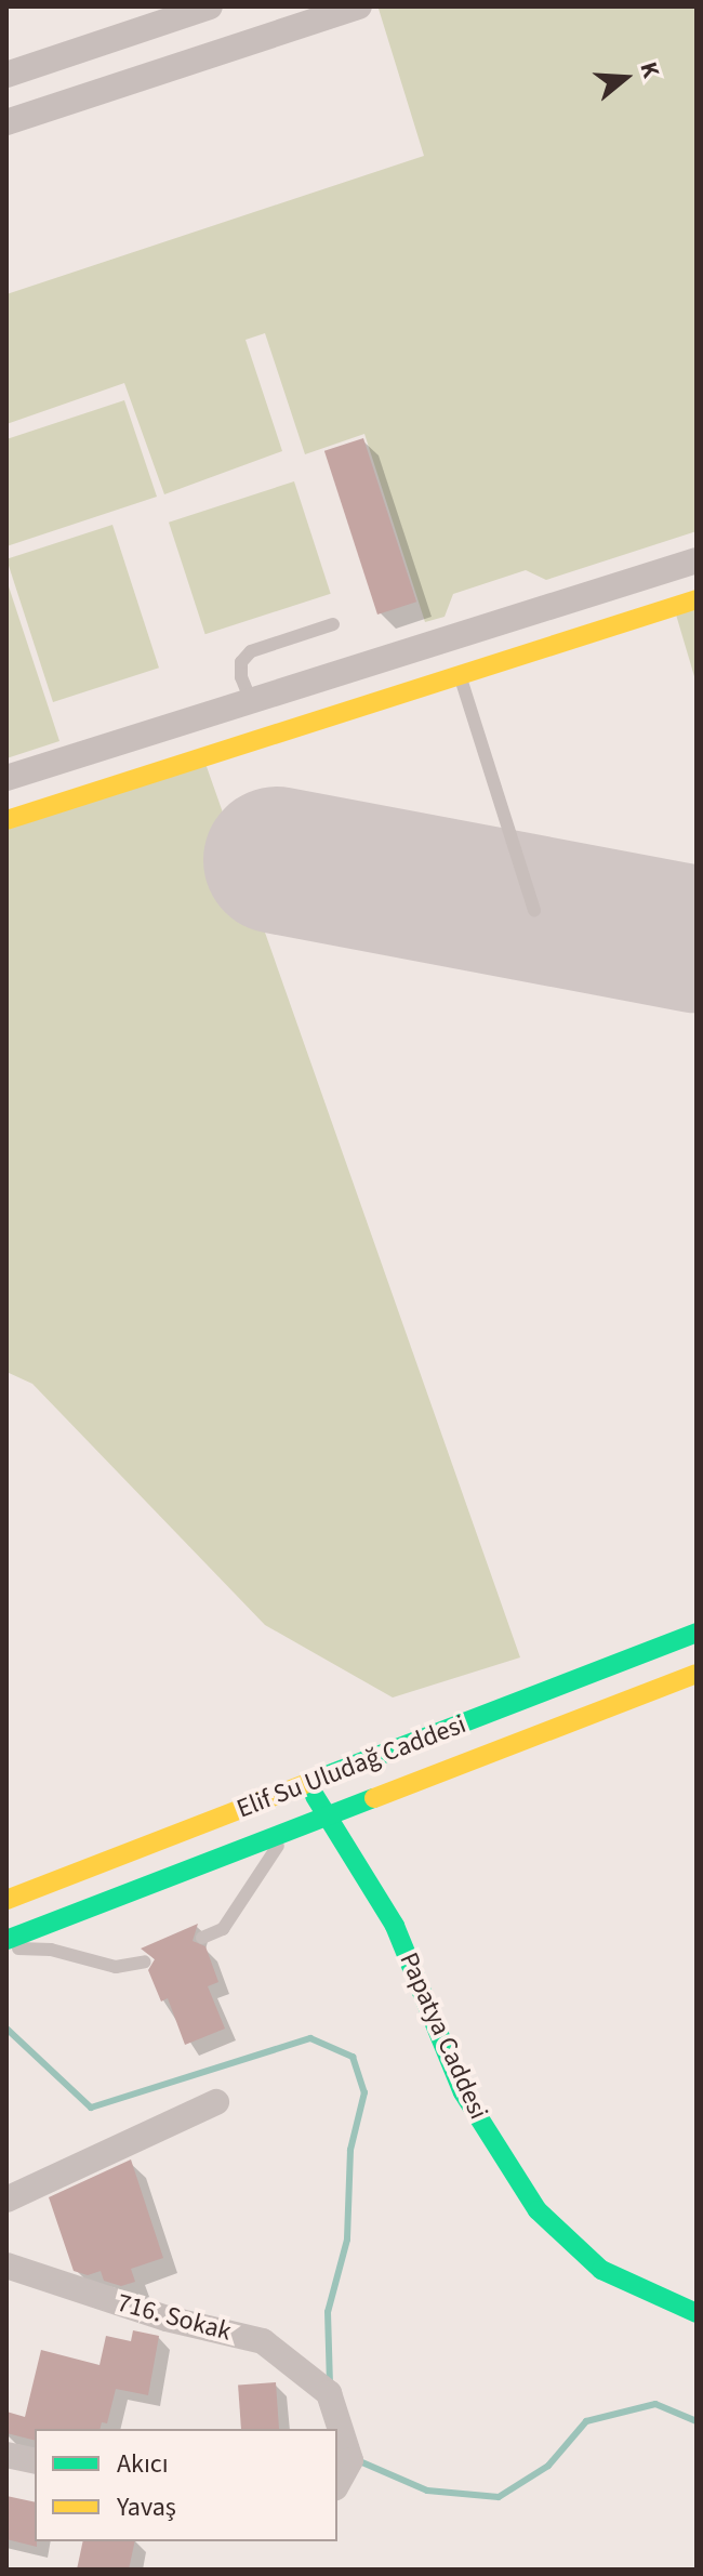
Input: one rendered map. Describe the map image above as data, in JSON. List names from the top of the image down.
{
  "streets": {
    "main road": ["Elif Su Uludağ Caddesi", "Papatya Caddesi"],
    "street": ["716. Sokak"]
  },
  "crossings": [
    ["Elif Su Uludağ Caddesi", "Papatya Caddesi"]
  ],
  "legend": ["Akıcı", "Yavaş"],
  "north": "right"
}
